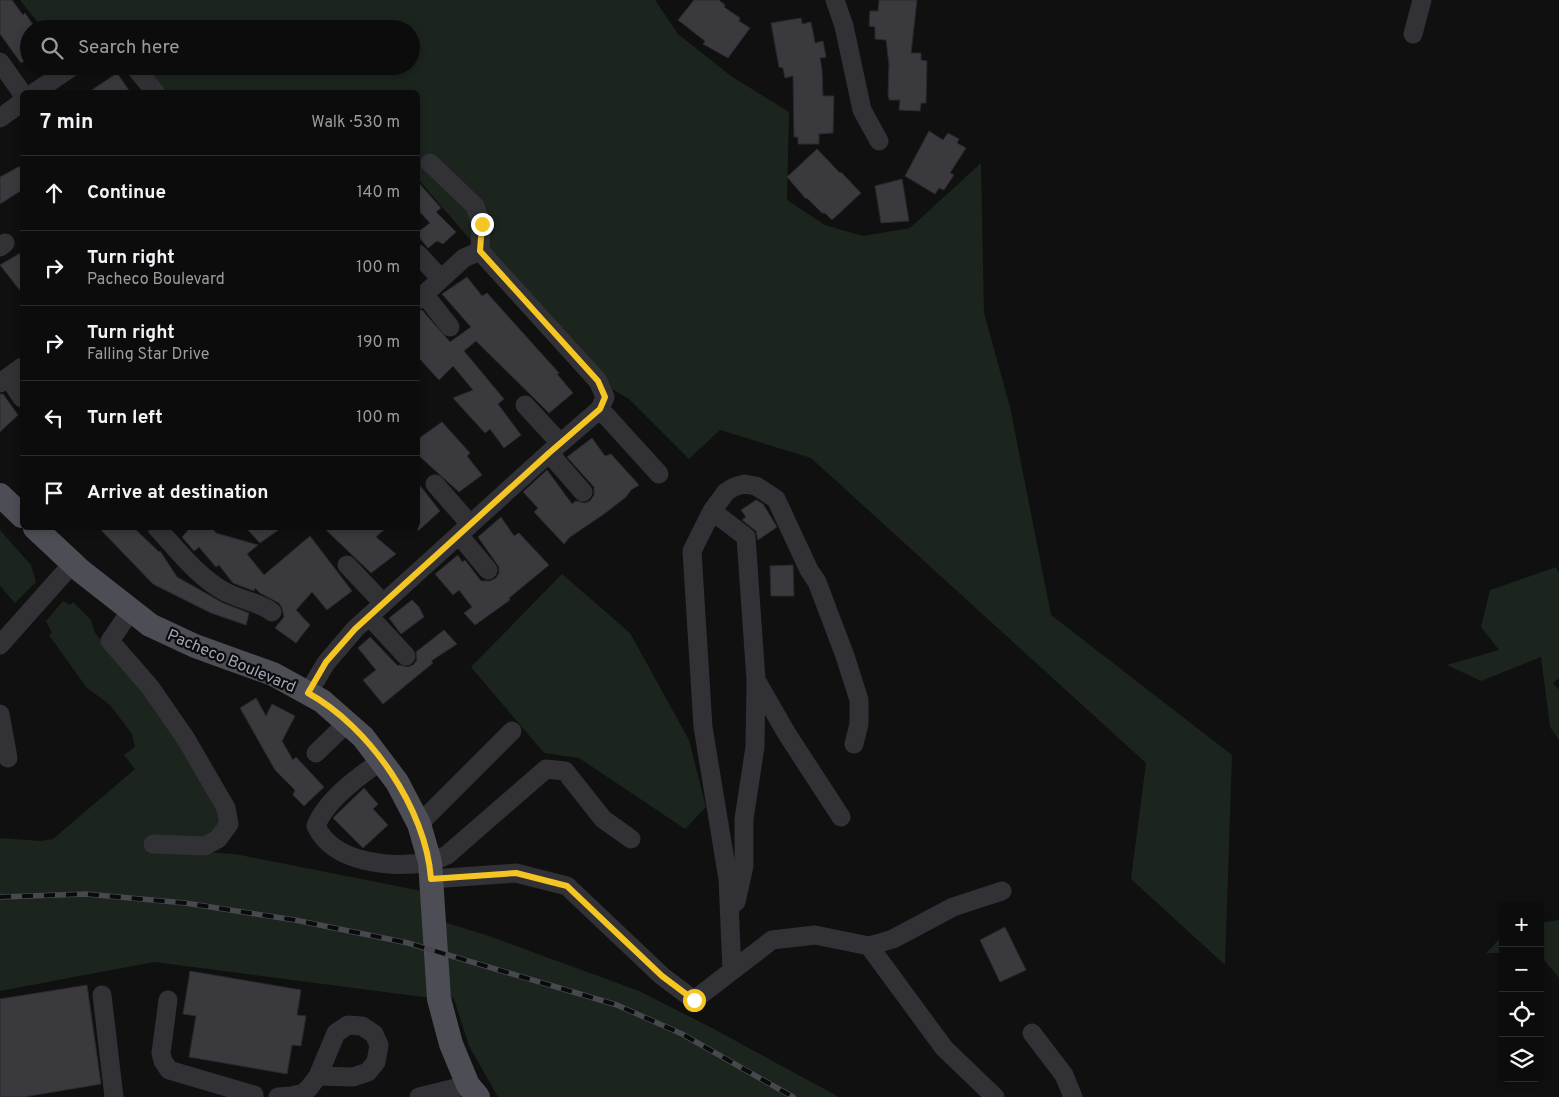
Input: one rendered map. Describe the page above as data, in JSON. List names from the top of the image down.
{
  "streets": {
    "main road": ["Pacheco Boulevard"]
  },
  "page": {
    "search": "Search here",
    "heading": ["7 min", "Walk · 530 m"],
    "list": [
      ["Continue", "140 m"],
      ["Turn right", "Pacheco Boulevard", "100 m"],
      ["Turn right", "Falling Star Drive", "190 m"],
      ["Turn left", "100 m"],
      "Arrive at destination"
    ],
    "map_buttons": ["+", "−"]
  }
}
